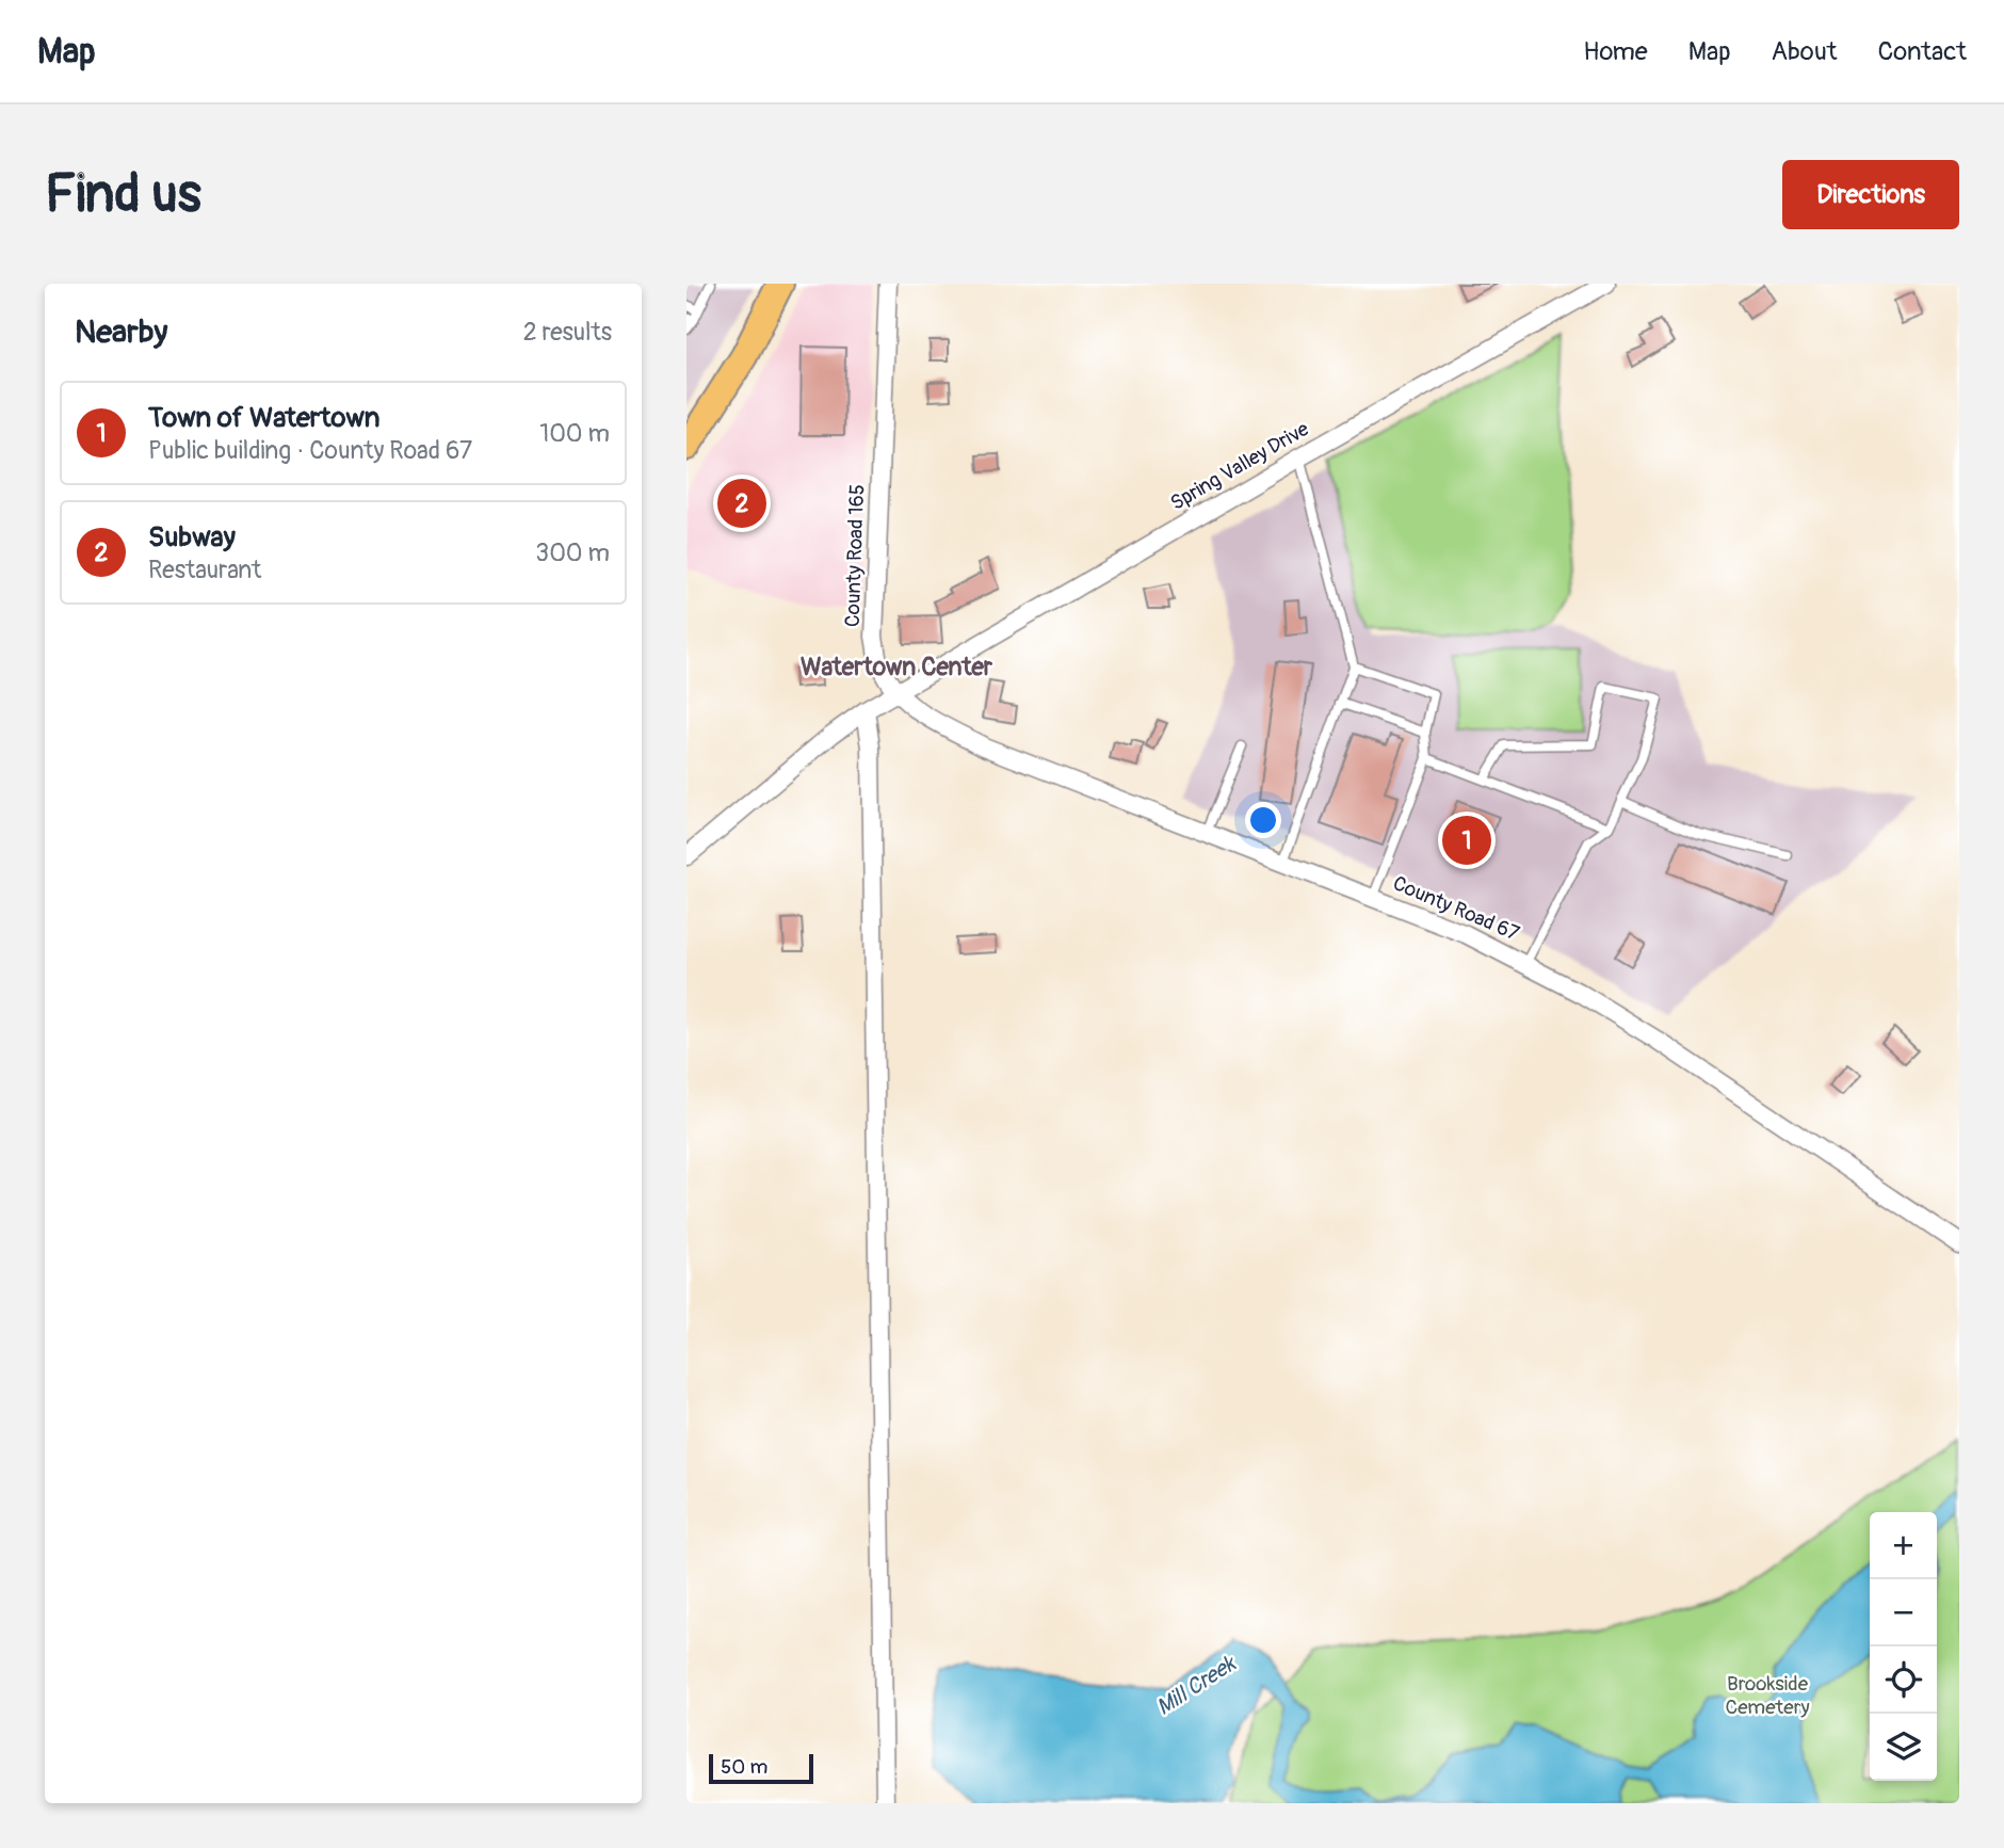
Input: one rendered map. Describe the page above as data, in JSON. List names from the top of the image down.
{
  "streets": {
    "street": ["Spring Valley Drive", "County Road 165", "County Road 67"]
  },
  "crossings": [
    ["Spring Valley Drive", "County Road 165"],
    ["Spring Valley Drive", "County Road 67"],
    ["County Road 165", "County Road 67"]
  ],
  "districts": ["Watertown Center"],
  "water": ["Mill Creek"],
  "parks": ["Brookside Cemetery"],
  "scale_bar": "50 m",
  "page": {
    "header": "Map",
    "nav": [
      "Home",
      "Map",
      "About",
      "Contact"
    ],
    "buttons": "Directions",
    "title": "Find us",
    "heading": ["Nearby", "2 results"],
    "list": [
      {
        "mark": "1",
        "name": "Town of Watertown",
        "note": "Public building · County Road 67",
        "value": "100 m"
      },
      {
        "mark": "2",
        "name": "Subway",
        "note": "Restaurant",
        "value": "300 m"
      }
    ],
    "pins": ["2", "1"],
    "map_buttons": ["+", "−"],
    "scale": "50 m"
  }
}
